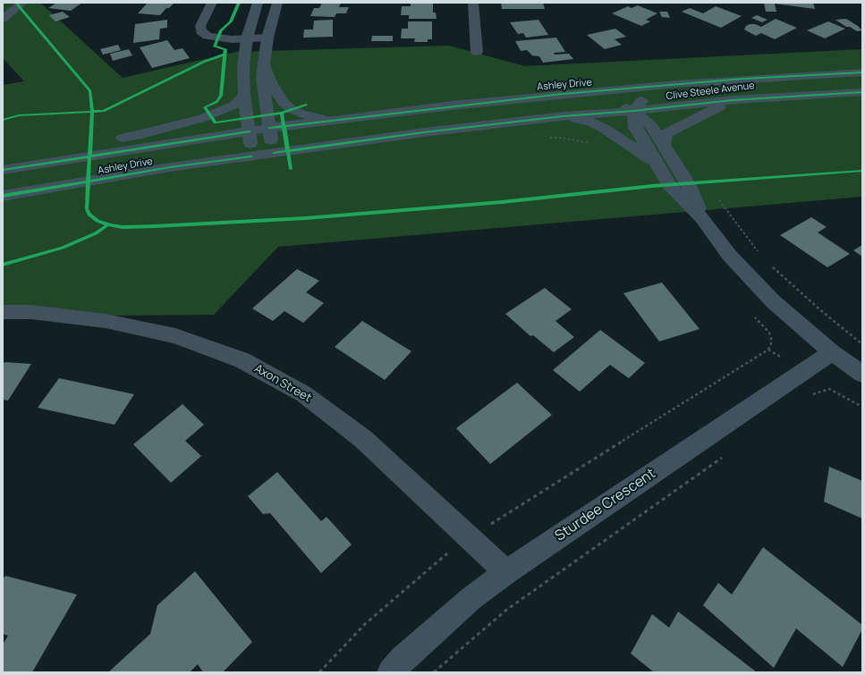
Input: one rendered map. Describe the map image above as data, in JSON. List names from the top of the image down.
{
  "streets": {
    "main road": ["Ashley Drive", "Clive Steele Avenue", "Sturdee Crescent"],
    "street": ["Axon Street"]
  },
  "crossings": [
    ["Ashley Drive", "Clive Steele Avenue"],
    ["Axon Street", "Sturdee Crescent"]
  ]
}
